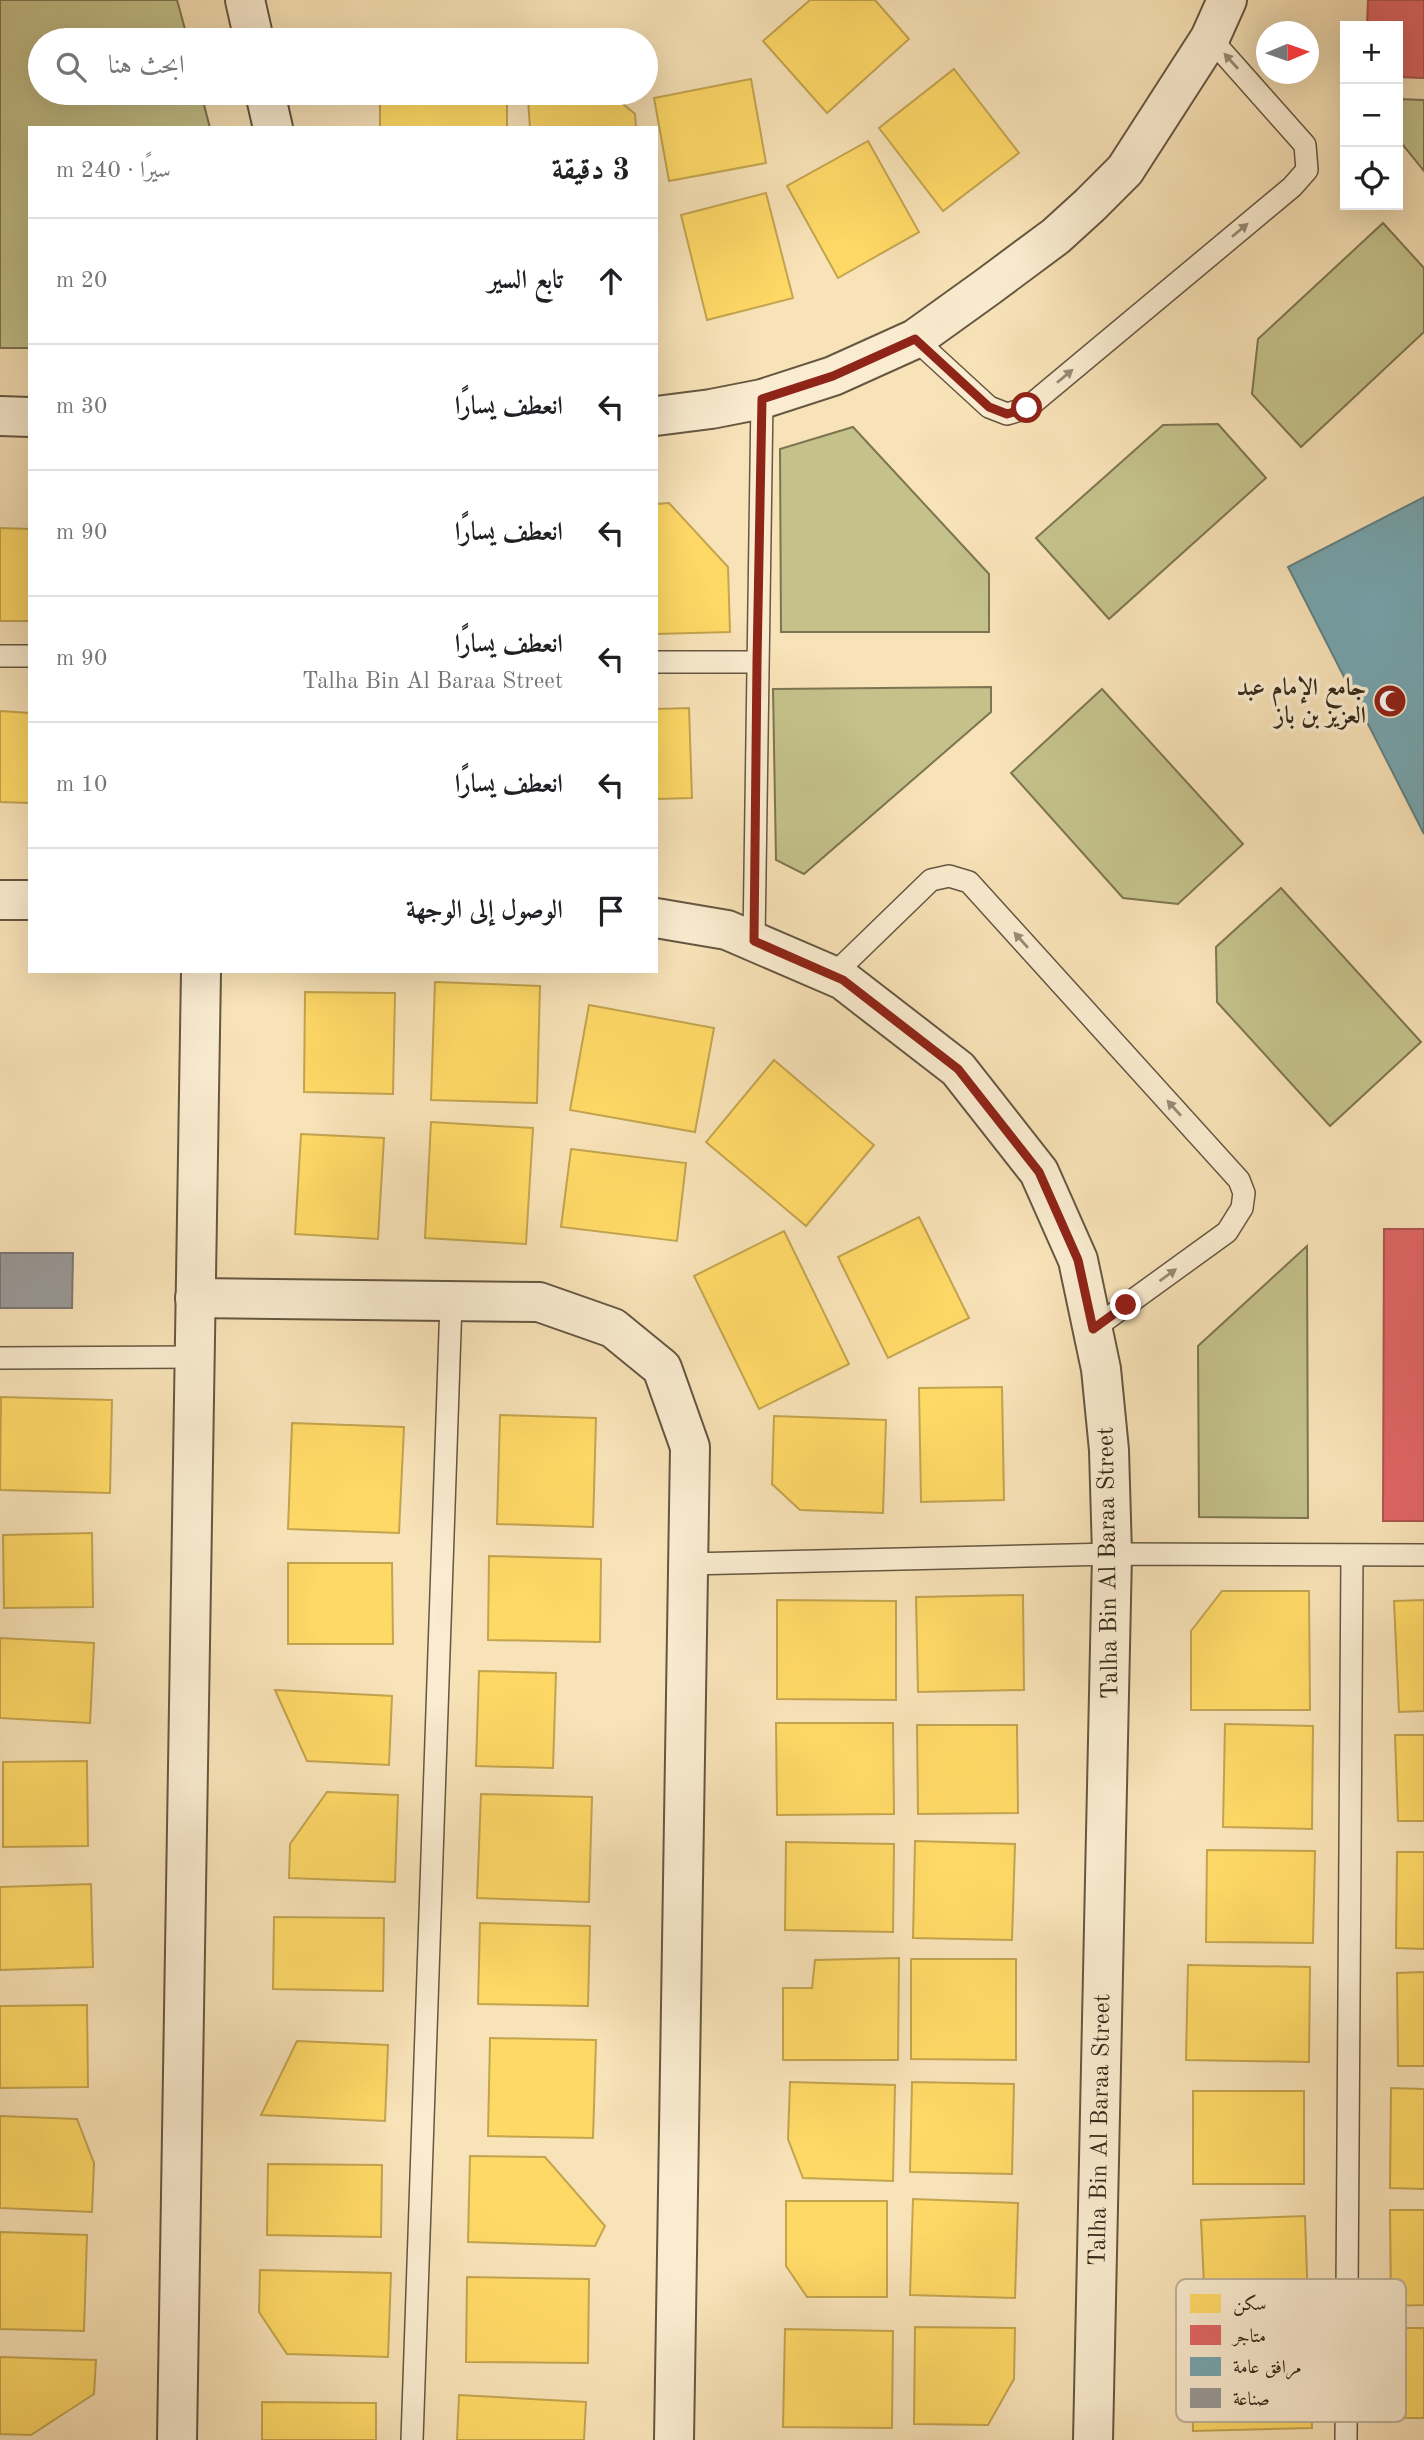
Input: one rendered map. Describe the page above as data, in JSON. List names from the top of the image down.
{
  "streets": {
    "street": ["Talha Bin Al Baraa Street"]
  },
  "places": {
    "mosque": ["جامع الإمام عبد العزيز بن باز"]
  },
  "legend": [
    "سكن",
    "متاجر",
    "مرافق عامة",
    "صناعة"
  ],
  "north": "right",
  "page": {
    "map_buttons": ["+", "−"],
    "search": "ابحث هنا",
    "heading": ["3 دقيقة", "سيرًا · 240 m"],
    "list": [
      ["تابع السير", "20 m"],
      ["انعطف يسارًا", "30 m"],
      ["انعطف يسارًا", "90 m"],
      ["انعطف يسارًا", "Talha Bin Al Baraa Street", "90 m"],
      ["انعطف يسارًا", "10 m"],
      "الوصول إلى الوجهة"
    ]
  }
}
